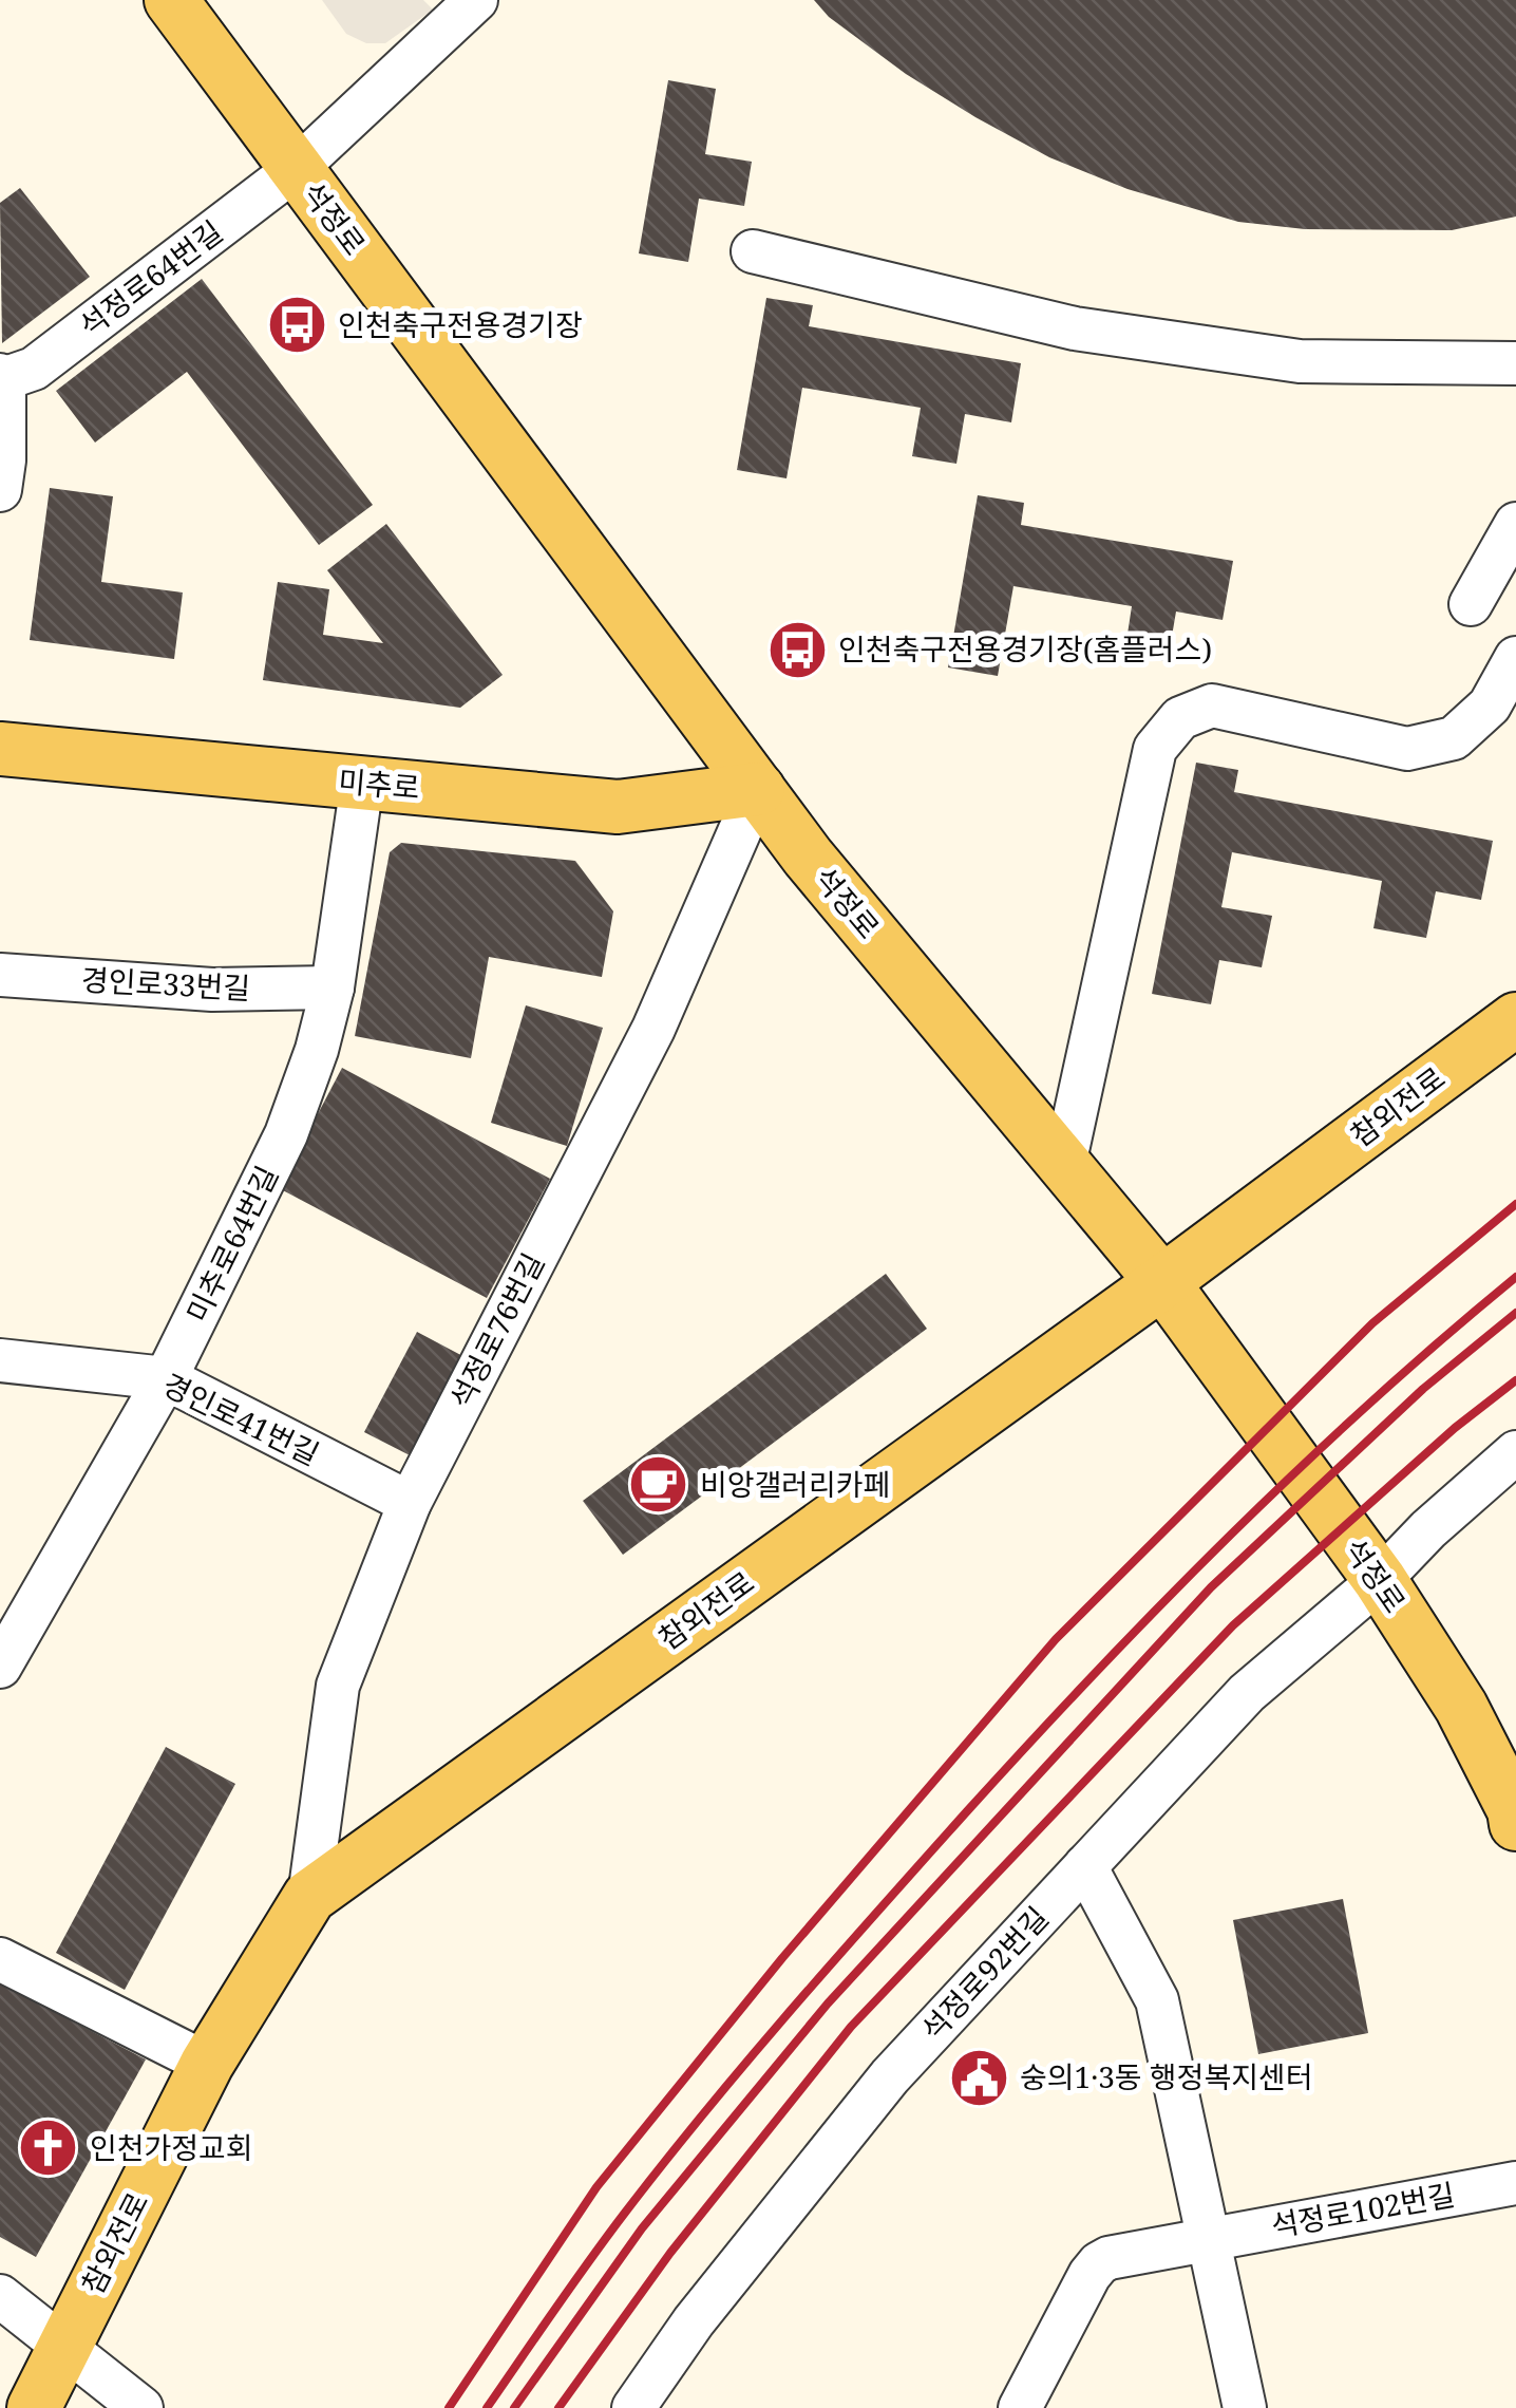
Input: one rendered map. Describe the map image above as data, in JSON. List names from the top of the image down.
{
  "streets": {
    "main road": ["석정로", "미추로", "참외전로"],
    "street": [
      "석정로64번길",
      "경인로33번길",
      "미추로64번길",
      "석정로76번길",
      "경인로41번길",
      "석정로92번길",
      "석정로102번길"
    ]
  },
  "crossings": [
    ["석정로", "석정로64번길"],
    ["석정로", "미추로"],
    ["석정로", "참외전로"],
    ["석정로", "석정로76번길"],
    ["석정로", "석정로92번길"],
    ["미추로", "미추로64번길"],
    ["미추로", "석정로76번길"],
    ["경인로33번길", "미추로64번길"],
    ["참외전로", "석정로76번길"],
    ["미추로64번길", "경인로41번길"],
    ["석정로76번길", "경인로41번길"]
  ],
  "places": {
    "bus stop": ["인천축구전용경기장", "인천축구전용경기장(홈플러스)"],
    "cafe": ["비앙갤러리카페"],
    "public building": ["숭의1·3동 행정복지센터"],
    "church": ["인천가정교회"]
  }
}
